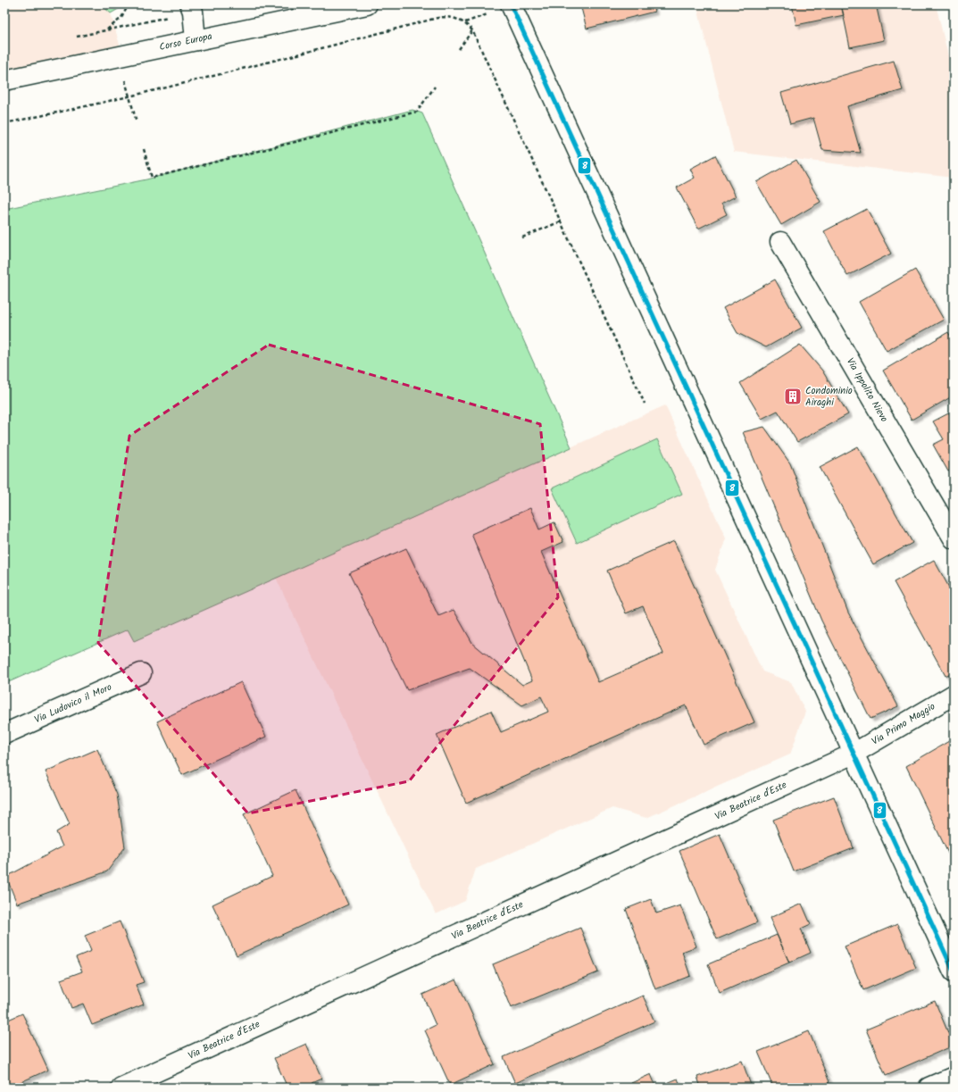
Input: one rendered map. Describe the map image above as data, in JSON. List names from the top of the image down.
{
  "streets": {
    "street": [
      "Corso Europa",
      "Via Ippolito Nievo",
      "Via Ludovico il Moro",
      "Via Primo Maggio",
      "Via Beatrice d'Este"
    ]
  },
  "crossings": [
    ["Via Primo Maggio", "Via Beatrice d'Este"]
  ],
  "places": {
    "building": ["Condominio Airaghi"]
  },
  "lines": ["transit line 8"]
}
